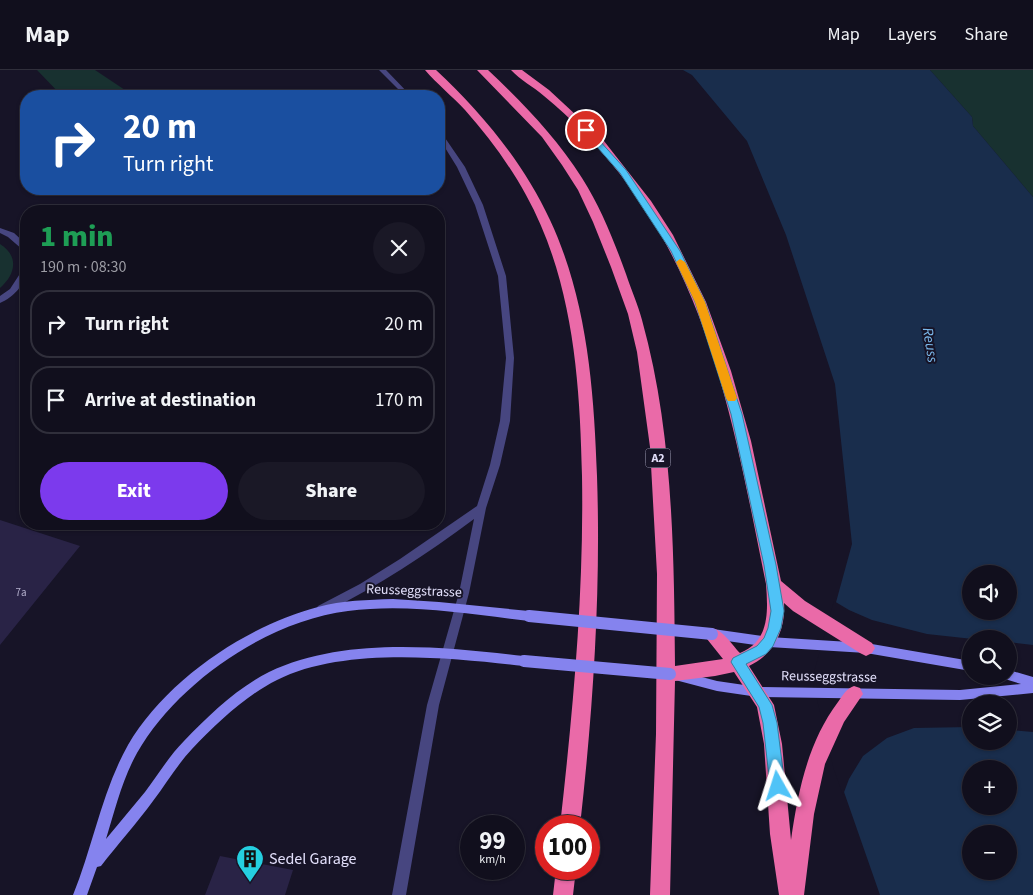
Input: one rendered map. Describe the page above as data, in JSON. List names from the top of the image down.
{
  "streets": {
    "highway": ["A2"],
    "main road": ["Reusseggstrasse"]
  },
  "water": ["Reuss"],
  "places": {
    "building": ["Sedel Garage"]
  },
  "house_numbers": ["7a"],
  "page": {
    "header": "Map",
    "nav": ["Map", "Layers", "Share"],
    "turn": ["20 m", "Turn right"],
    "heading": ["1 min", "190 m · 08:30"],
    "list": [
      {
        "name": "Turn right",
        "value": "20 m"
      },
      {
        "name": "Arrive at destination",
        "value": "170 m"
      }
    ],
    "buttons": ["Exit", "Share"],
    "map_buttons": ["+", "−"],
    "speed": "99 km/h",
    "limit": "100"
  }
}
